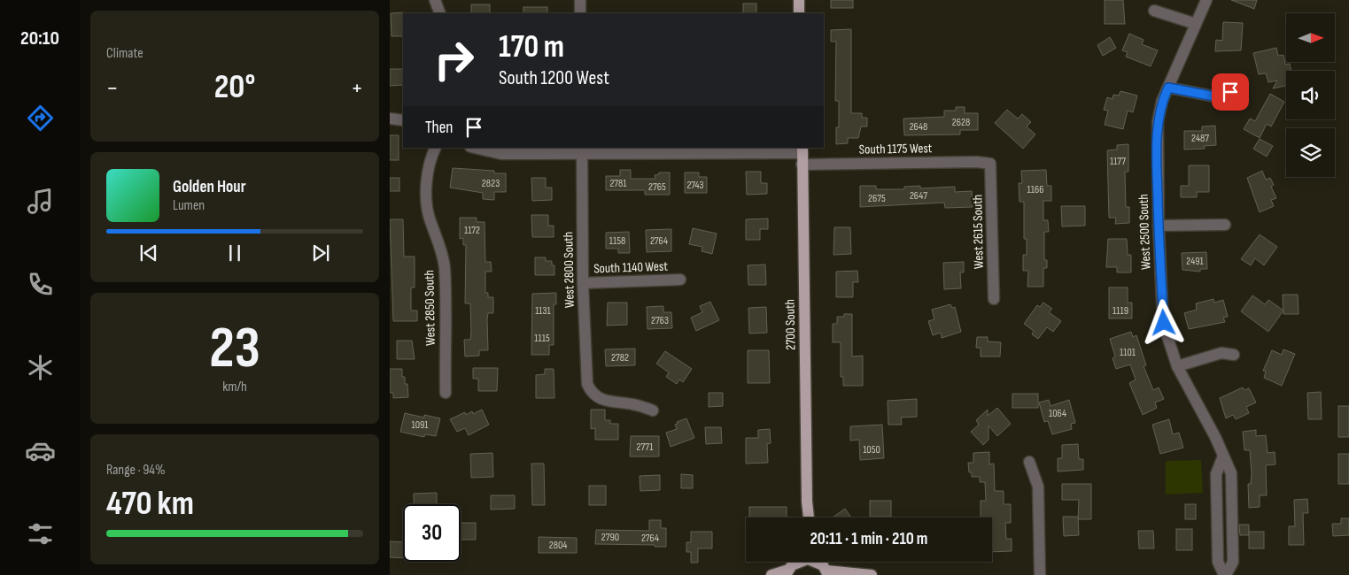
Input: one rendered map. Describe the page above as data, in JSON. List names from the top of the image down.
{
  "streets": {
    "main road": ["2700 South"],
    "street": [
      "South 1175 West",
      "West 2615 South",
      "West 2500 South",
      "South 1140 West",
      "West 2800 South",
      "West 2850 South"
    ]
  },
  "crossings": [
    ["South 1175 West", "West 2615 South"],
    ["South 1175 West", "2700 South"],
    ["South 1140 West", "West 2800 South"]
  ],
  "house_numbers": [
    "2628",
    "2648",
    "2487",
    "1177",
    "2823",
    "2781",
    "2743",
    "2765",
    "1166",
    "2647",
    "2675",
    "1172",
    "1158",
    "2764",
    "2491",
    "1131",
    "1119",
    "2763",
    "1115",
    "1101",
    "2782",
    "1064",
    "1091",
    "2771",
    "1050",
    "2790",
    "2764",
    "2804"
  ],
  "north": "right",
  "page": {
    "tabs": "20:10",
    "tile": [
      "Climate",
      ["23", "km/h"],
      ["Range · 94%", "470 km"]
    ],
    "turn": ["170 m", "South 1200 West"],
    "heat": ["−", "20°", "+"],
    "then": "Then",
    "song": ["Golden Hour", "Lumen"],
    "limit": "30",
    "trip": "20:11 · 1 min · 210 m"
  }
}
